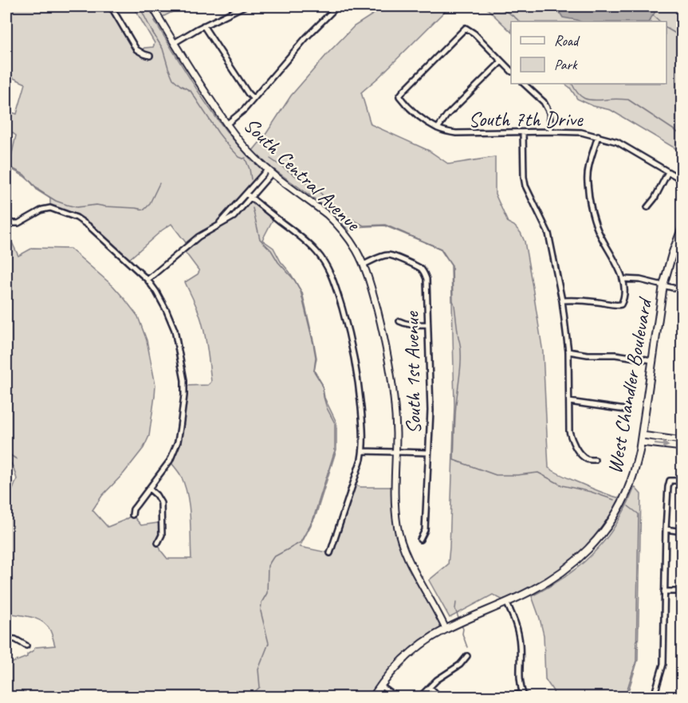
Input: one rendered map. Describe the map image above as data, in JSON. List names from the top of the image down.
{
  "streets": {
    "main road": ["West Chandler Boulevard"],
    "street": ["South 7th Drive", "South Central Avenue", "South 1st Avenue"]
  },
  "crossings": [
    ["South Central Avenue", "South 1st Avenue"],
    ["South Central Avenue", "West Chandler Boulevard"]
  ],
  "legend": ["Road", "Park"]
}
